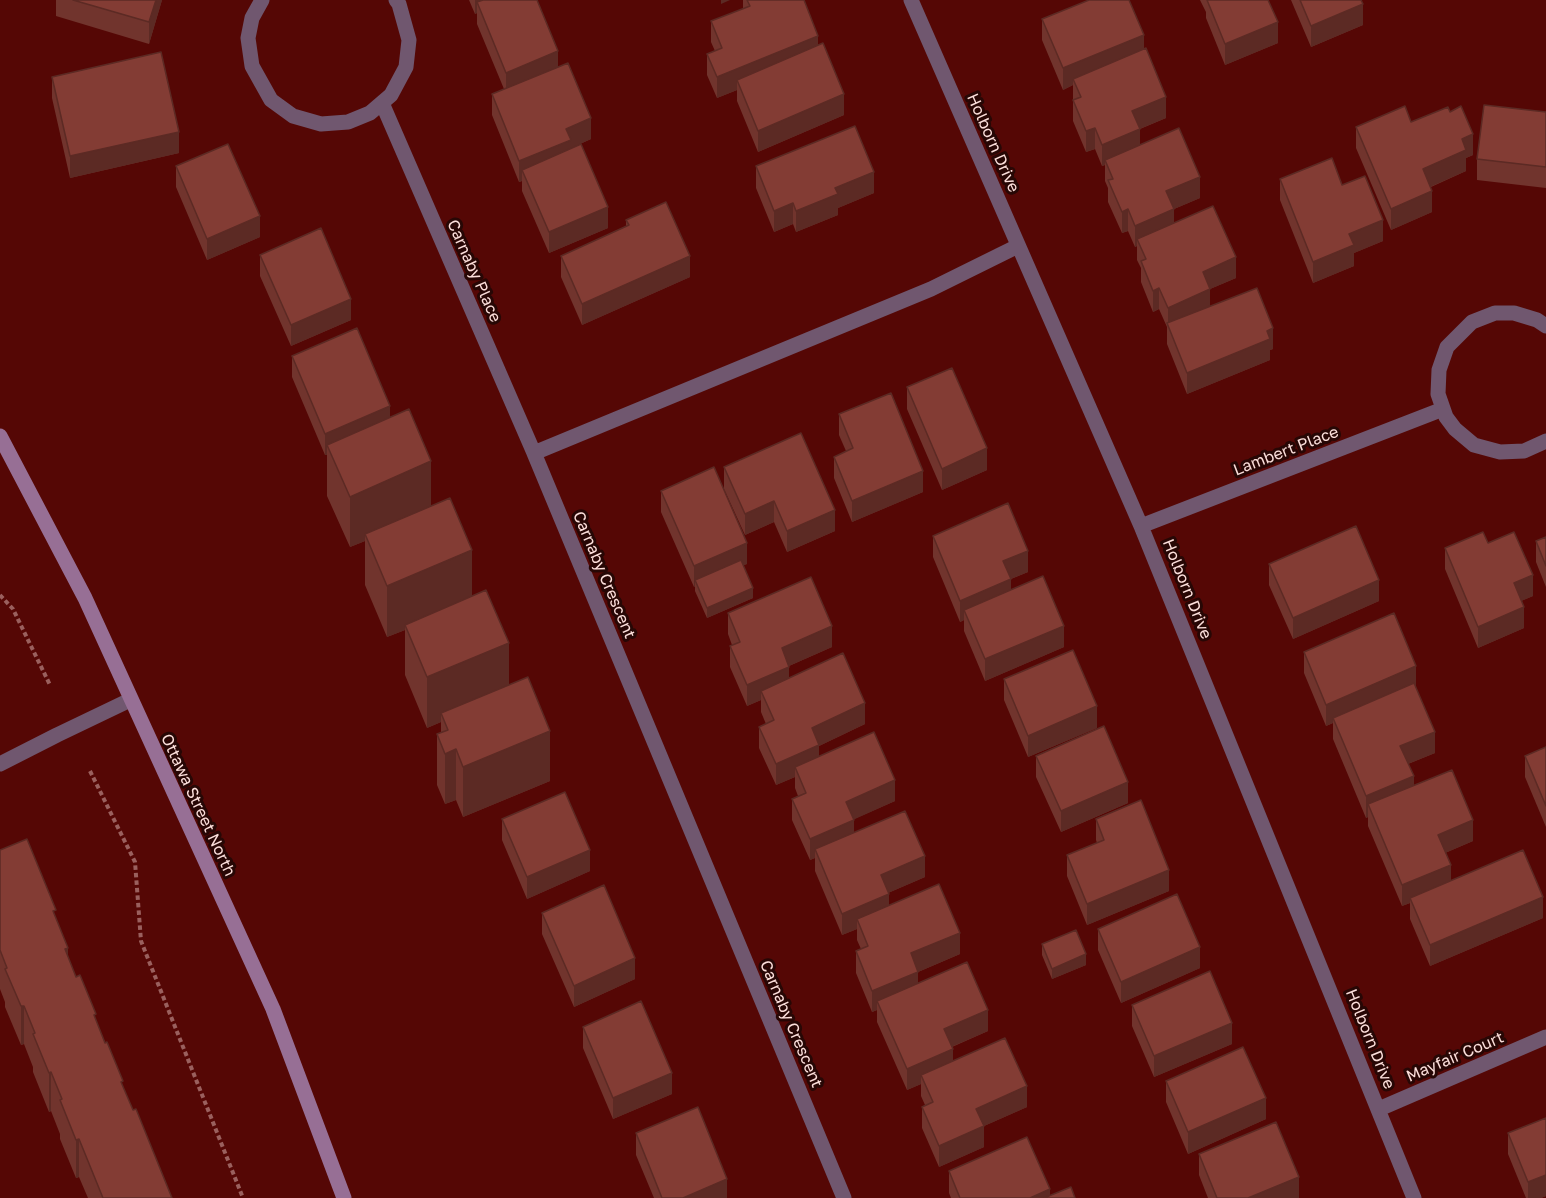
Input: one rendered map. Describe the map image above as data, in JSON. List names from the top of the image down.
{
  "streets": {
    "main road": ["Ottawa Street North"],
    "street": [
      "Holborn Drive",
      "Carnaby Place",
      "Lambert Place",
      "Carnaby Crescent",
      "Mayfair Court"
    ]
  },
  "crossings": [
    ["Holborn Drive", "Lambert Place"],
    ["Holborn Drive", "Mayfair Court"],
    ["Carnaby Place", "Carnaby Crescent"]
  ]
}
